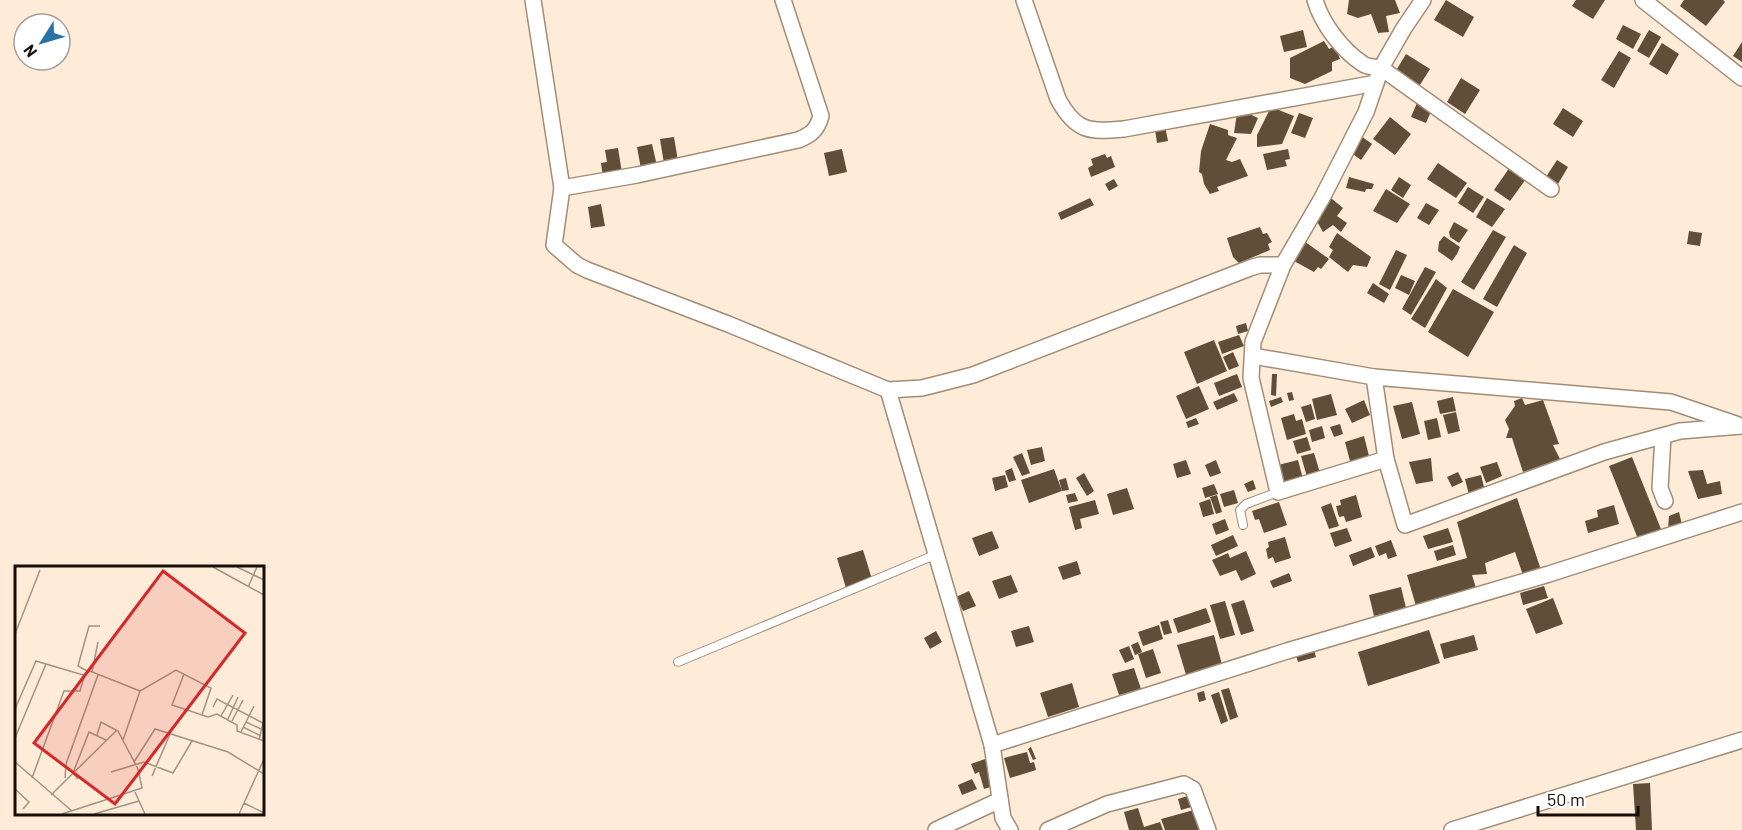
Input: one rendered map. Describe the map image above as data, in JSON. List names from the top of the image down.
{
  "scale_bar": "50 m",
  "north": "bottom left"
}
